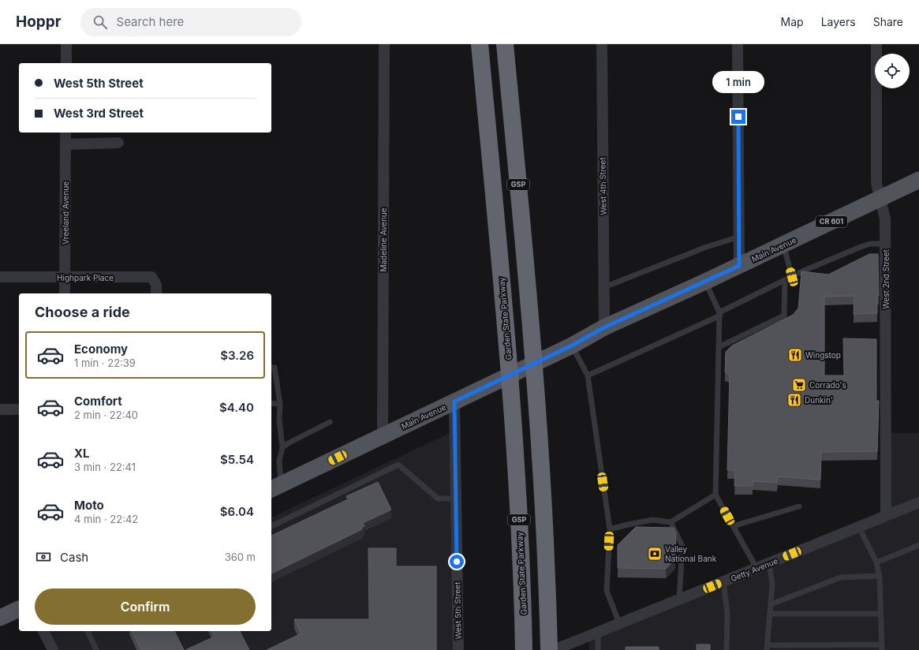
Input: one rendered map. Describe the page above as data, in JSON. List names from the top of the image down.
{
  "streets": {
    "highway": ["GSP", "Garden State Parkway"],
    "main road": ["CR 601", "Main Avenue"],
    "street": [
      "West 4th Street",
      "Vreeland Avenue",
      "Madeline Avenue",
      "Highpark Place",
      "West 2nd Street",
      "Getty Avenue",
      "West 5th Street"
    ]
  },
  "crossings": [
    ["West 4th Street", "Main Avenue"],
    ["Vreeland Avenue", "Highpark Place"],
    ["Madeline Avenue", "Main Avenue"],
    ["Main Avenue", "West 2nd Street"],
    ["Main Avenue", "West 5th Street"],
    ["West 2nd Street", "Getty Avenue"]
  ],
  "places": {
    "restaurant": ["Wingstop", "Dunkin'"],
    "supermarket": ["Corrado's"],
    "bank": ["Valley National Bank"]
  },
  "page": {
    "header": "Hoppr",
    "search": "Search here",
    "nav": ["Map", "Layers", "Share"],
    "banner": ["West 5th Street", "West 3rd Street"],
    "bubble": "1 min",
    "heading": "Choose a ride",
    "list": [
      {
        "name": "Economy",
        "note": "1 min · 22:39",
        "value": "$3.26"
      },
      {
        "name": "Comfort",
        "note": "2 min · 22:40",
        "value": "$4.40"
      },
      {
        "name": "XL",
        "note": "3 min · 22:41",
        "value": "$5.54"
      },
      {
        "name": "Moto",
        "note": "4 min · 22:42",
        "value": "$6.04"
      }
    ],
    "pay": ["Cash", "360 m"],
    "buttons": "Confirm"
  }
}
